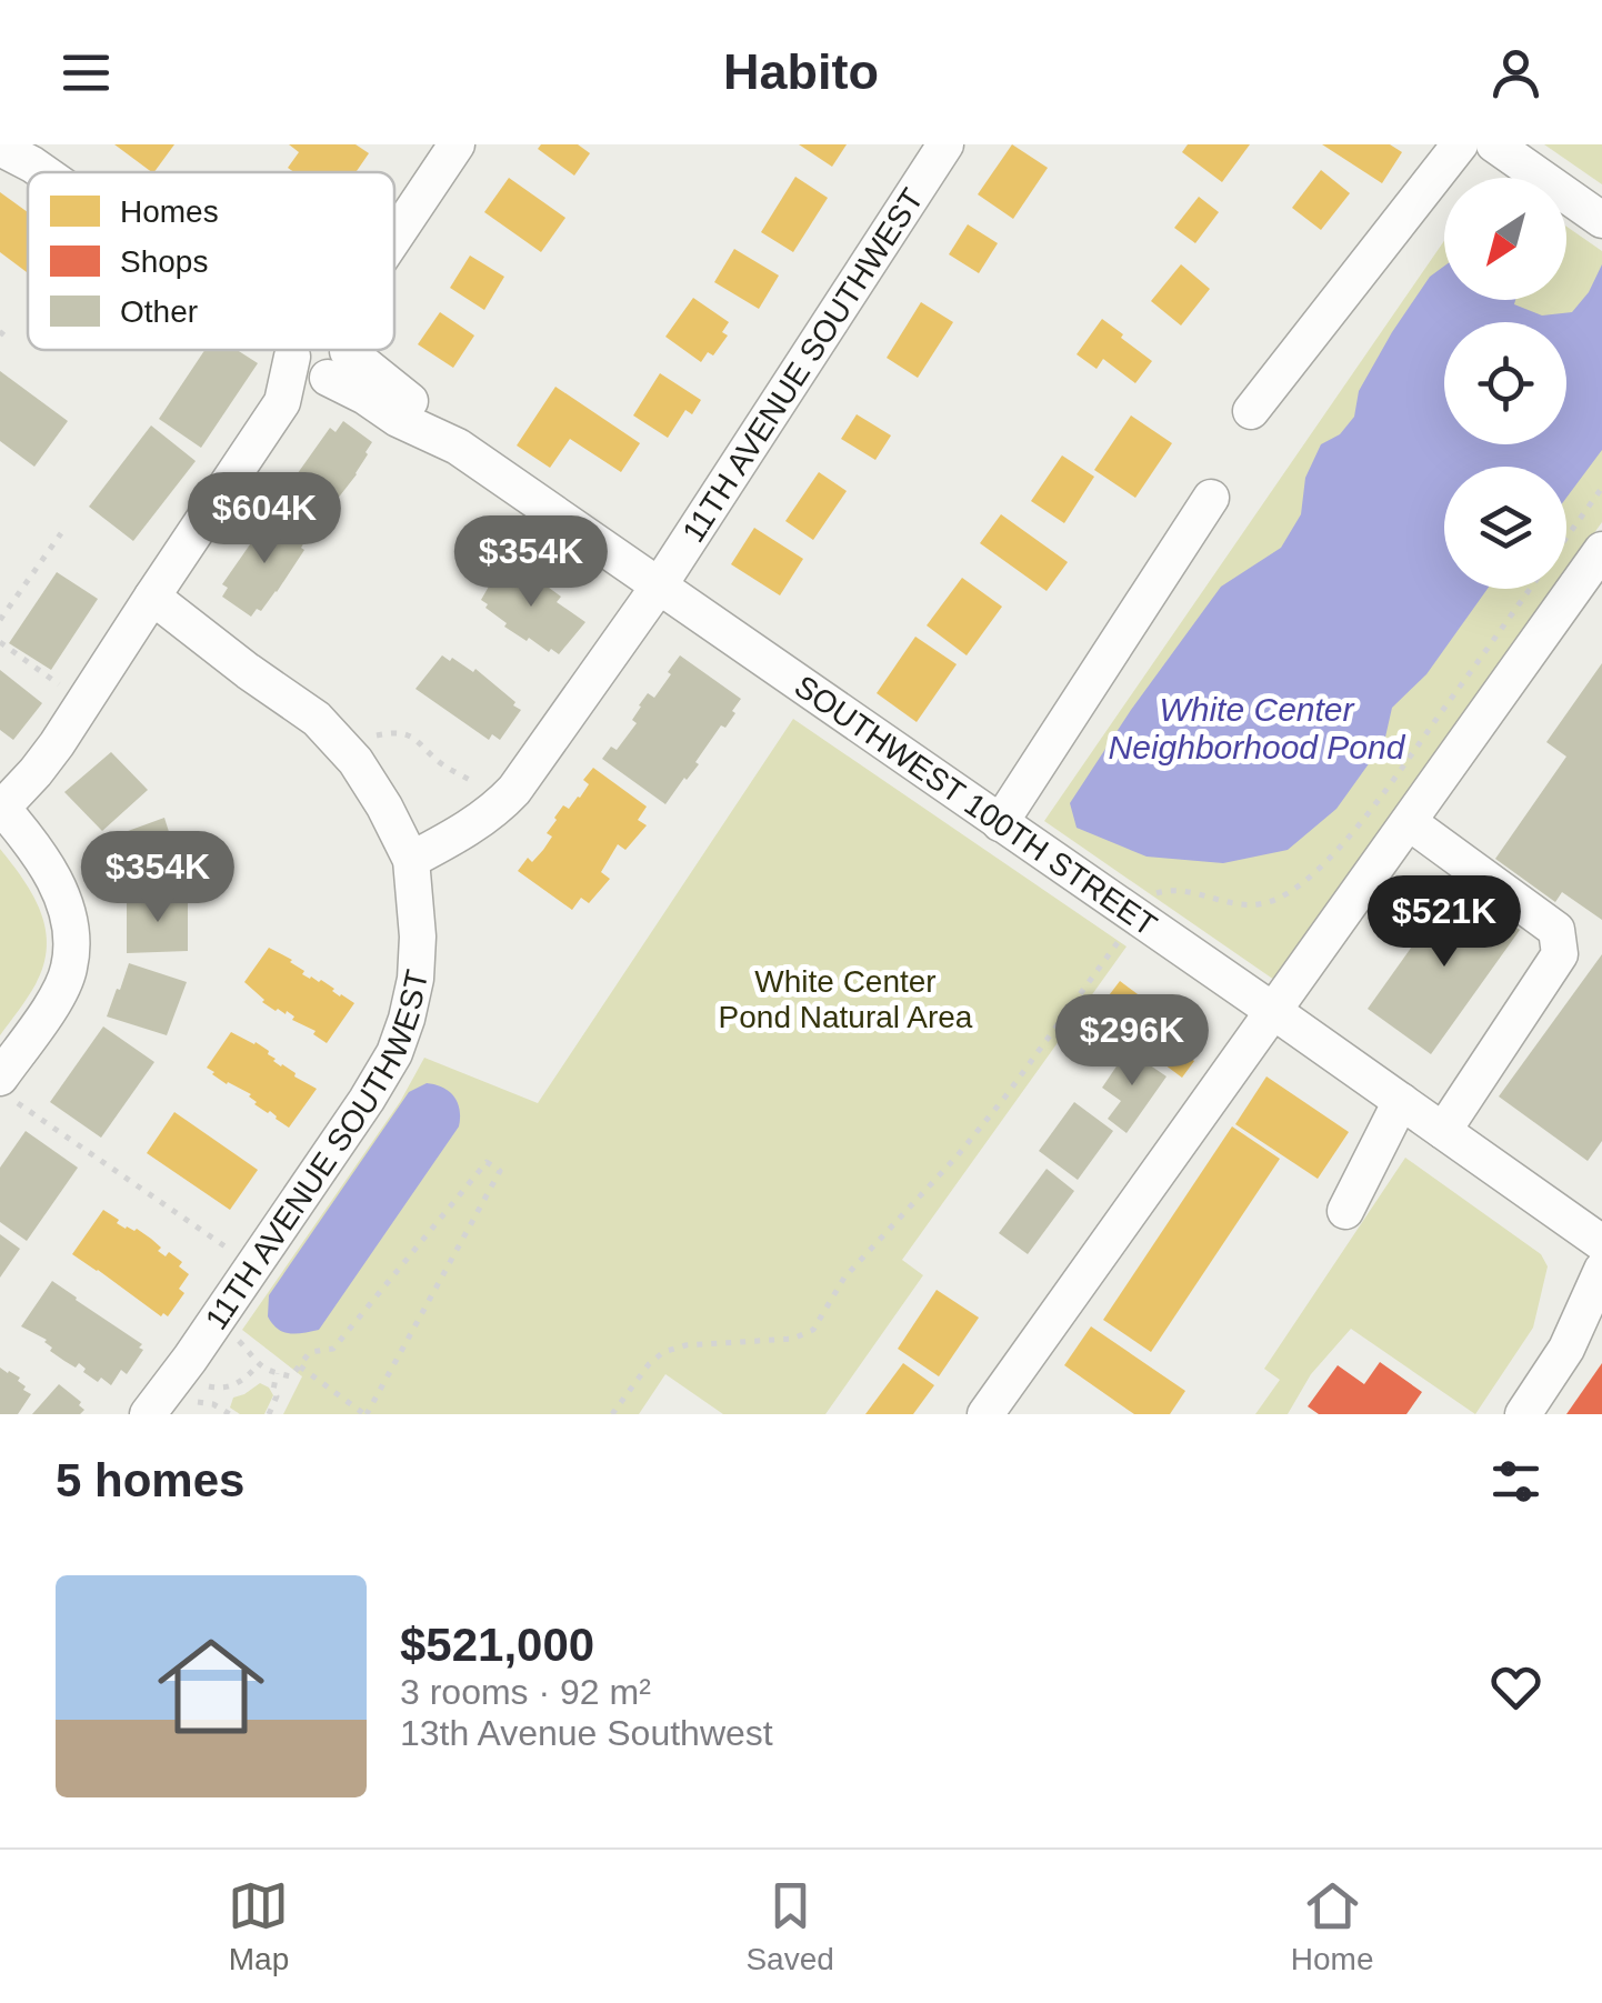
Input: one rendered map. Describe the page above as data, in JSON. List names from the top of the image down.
{
  "streets": {
    "street": ["11TH AVENUE SOUTHWEST", "SOUTHWEST 100TH STREET"]
  },
  "crossings": [
    ["11TH AVENUE SOUTHWEST", "SOUTHWEST 100TH STREET"]
  ],
  "water": ["White Center Neighborhood Pond"],
  "parks": ["White Center Pond Natural Area"],
  "legend": ["Homes", "Shops", "Other"],
  "north": "bottom left",
  "page": {
    "header": "Habito",
    "price": [
      "$604K",
      "$354K",
      "$354K",
      "$521K",
      "$296K"
    ],
    "heading": "5 homes",
    "list": [
      {
        "name": "$521,000",
        "note": "3 rooms · 92 m² · 13th Avenue Southwest"
      }
    ],
    "tabs": ["Map", "Saved", "Home"]
  }
}
